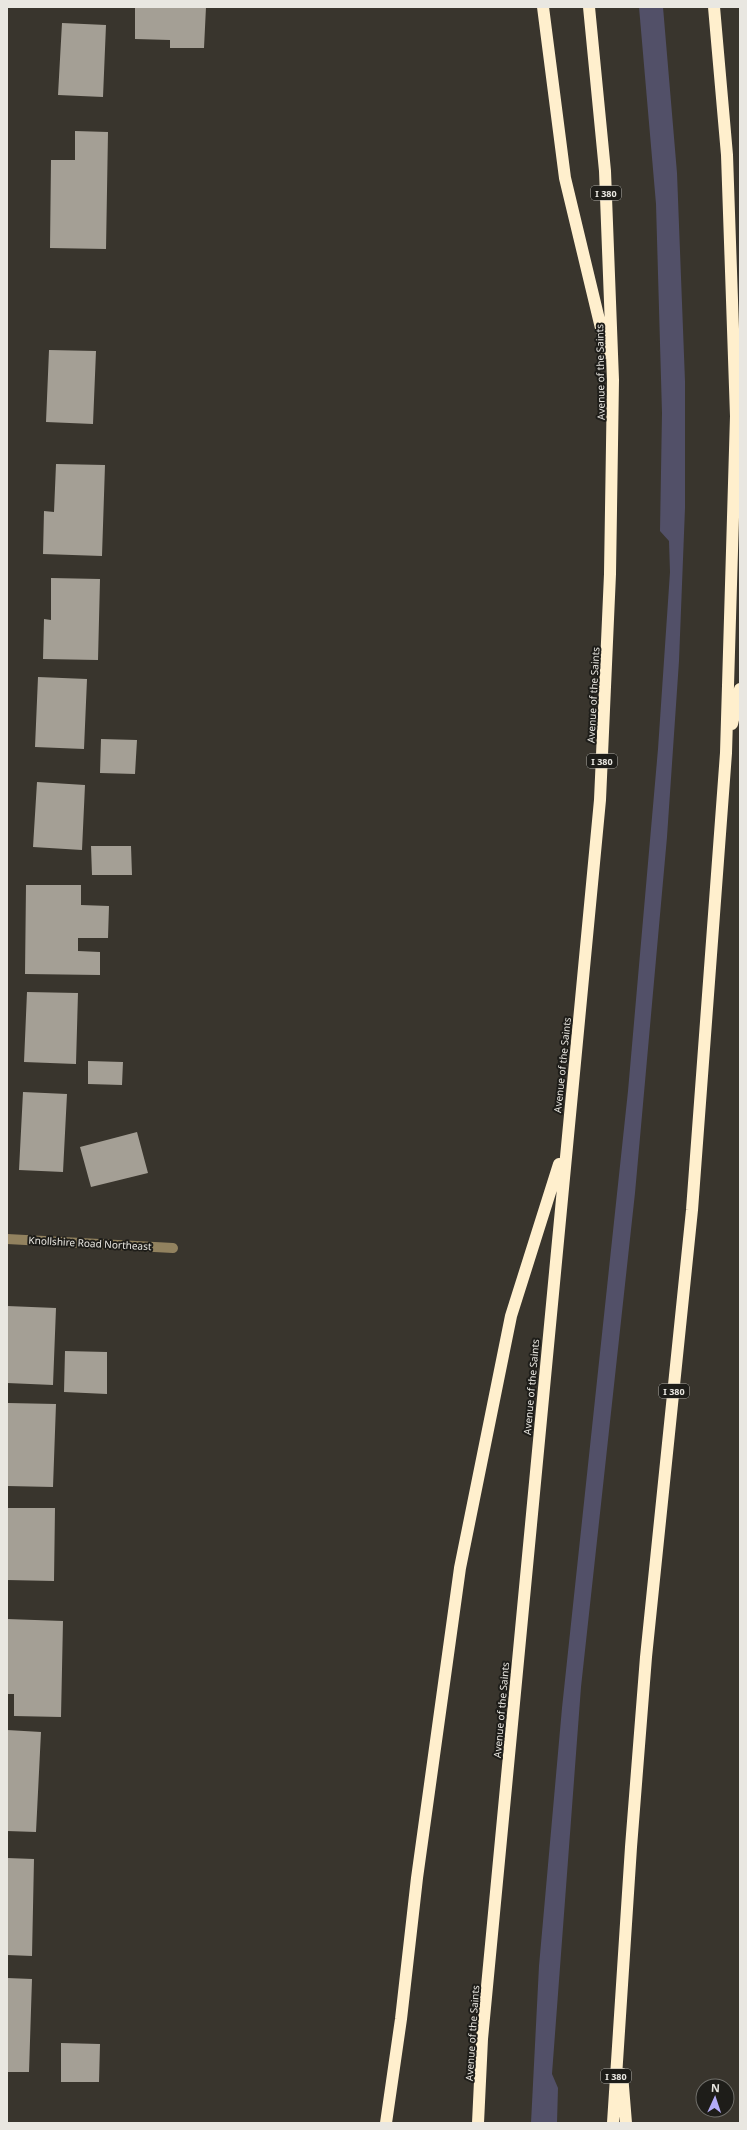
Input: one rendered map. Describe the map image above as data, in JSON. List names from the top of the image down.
{
  "streets": {
    "highway": ["I 380", "Avenue of the Saints"],
    "street": ["Knollshire Road Northeast"]
  },
  "north": "top"
}
